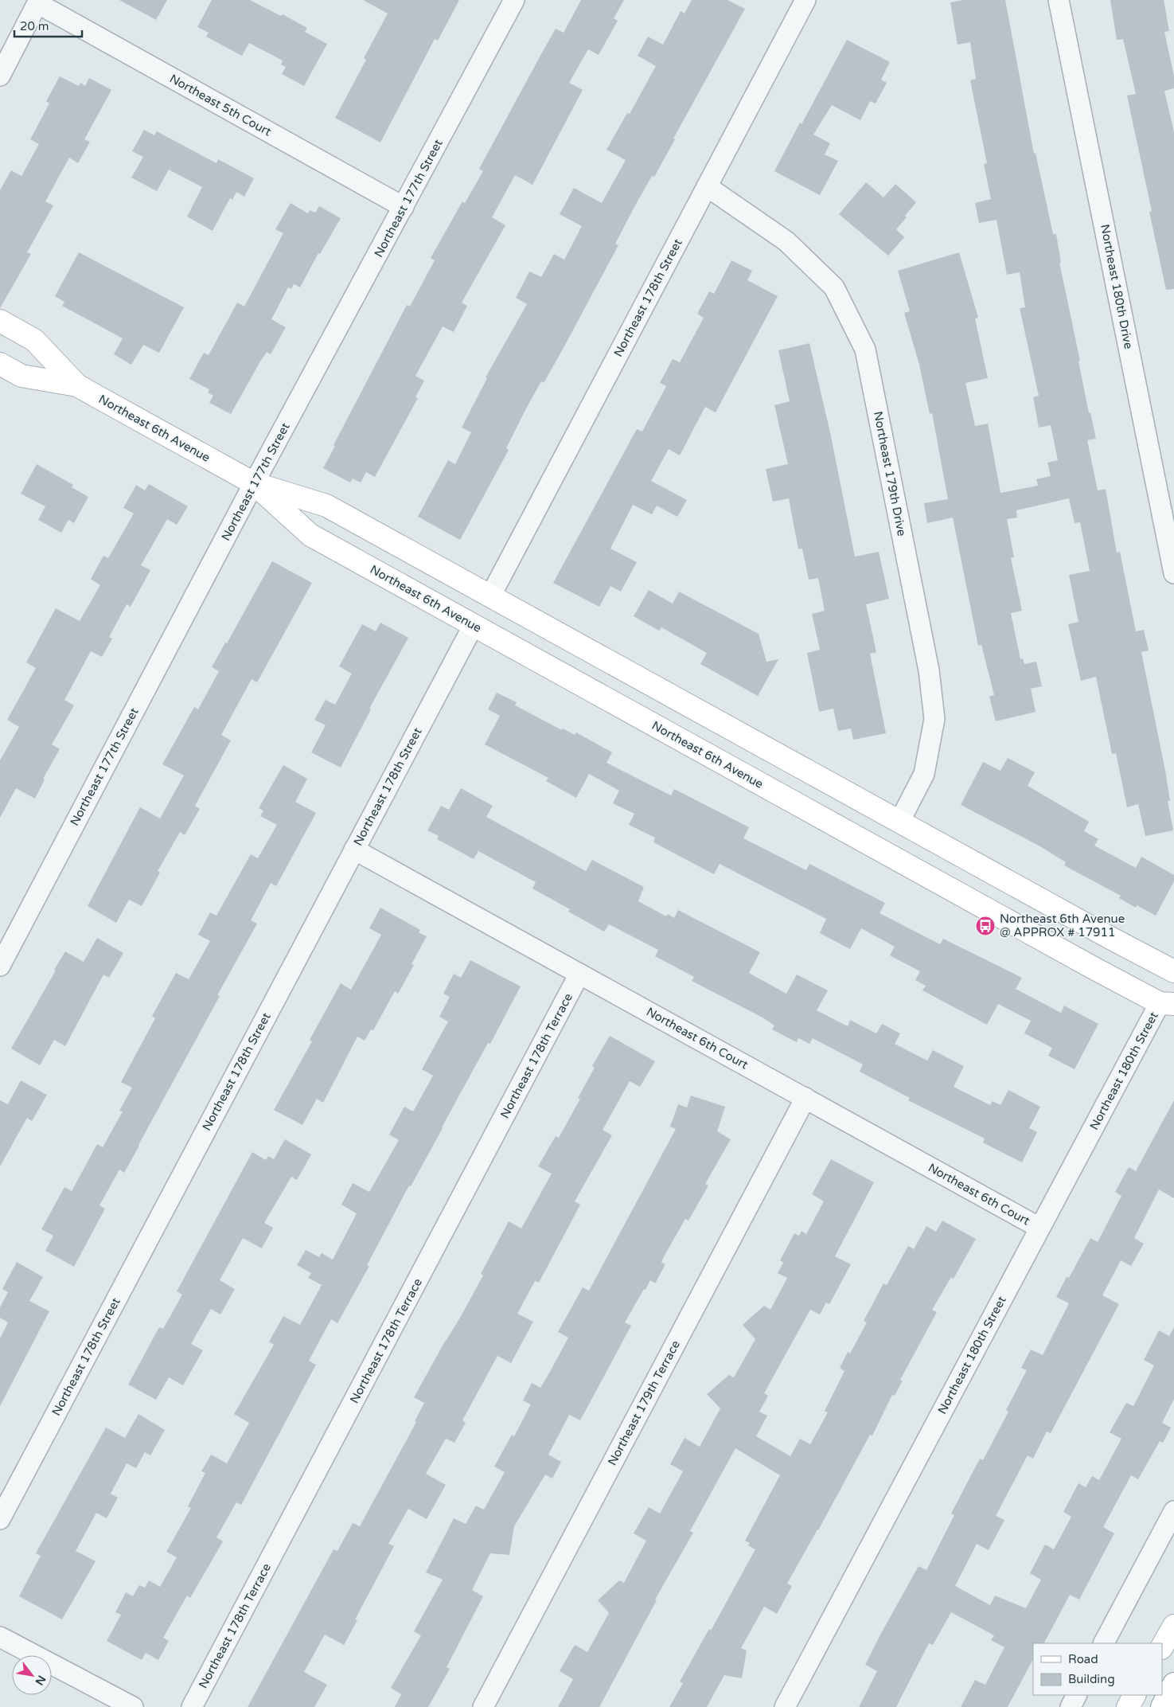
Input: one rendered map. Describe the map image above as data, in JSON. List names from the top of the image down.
{
  "streets": {
    "main road": ["Northeast 6th Avenue"],
    "street": [
      "Northeast 5th Court",
      "Northeast 177th Street",
      "Northeast 180th Drive",
      "Northeast 178th Street",
      "Northeast 179th Drive",
      "Northeast 6th Court",
      "Northeast 178th Terrace",
      "Northeast 180th Street",
      "Northeast 179th Terrace"
    ]
  },
  "crossings": [
    ["Northeast 5th Court", "Northeast 177th Street"],
    ["Northeast 177th Street", "Northeast 6th Avenue"],
    ["Northeast 178th Street", "Northeast 6th Avenue"],
    ["Northeast 178th Street", "Northeast 179th Drive"],
    ["Northeast 178th Street", "Northeast 6th Court"],
    ["Northeast 6th Avenue", "Northeast 179th Drive"],
    ["Northeast 6th Avenue", "Northeast 180th Street"],
    ["Northeast 6th Court", "Northeast 178th Terrace"],
    ["Northeast 6th Court", "Northeast 180th Street"],
    ["Northeast 6th Court", "Northeast 179th Terrace"]
  ],
  "places": {
    "bus stop": ["Northeast 6th Avenue @ APPROX # 17911"]
  },
  "legend": ["Road", "Building"],
  "scale_bar": "20 m",
  "north": "bottom right"
}
